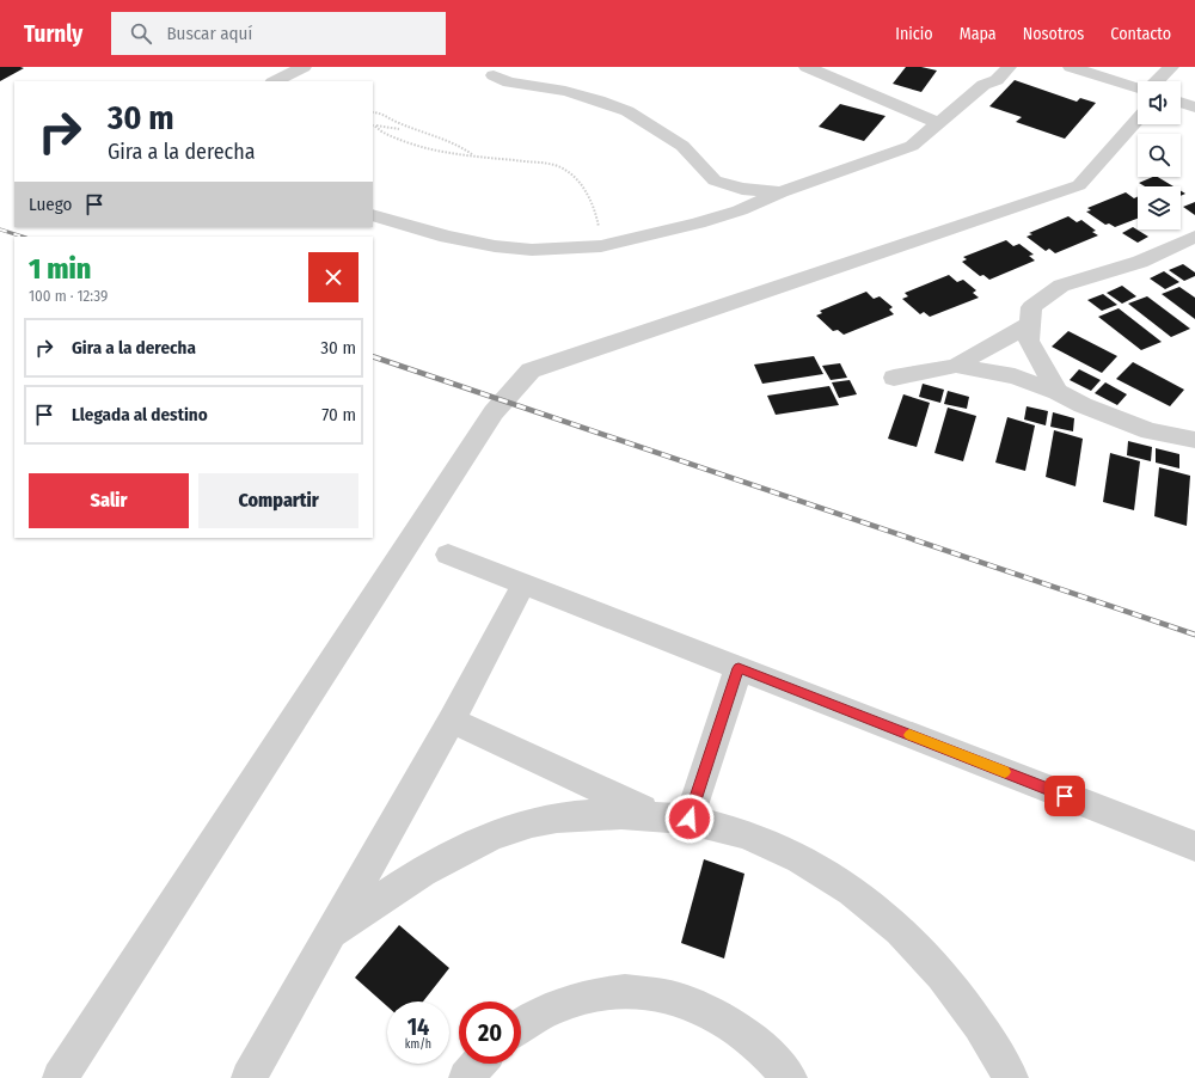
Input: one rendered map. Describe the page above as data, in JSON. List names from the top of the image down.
{
  "page": {
    "header": "Turnly",
    "search": "Buscar aquí",
    "nav": [
      "Inicio",
      "Mapa",
      "Nosotros",
      "Contacto"
    ],
    "turn": ["30 m", "Gira a la derecha"],
    "then": "Luego",
    "heading": ["1 min", "100 m · 12:39"],
    "list": [
      {
        "name": "Gira a la derecha",
        "value": "30 m"
      },
      {
        "name": "Llegada al destino",
        "value": "70 m"
      }
    ],
    "buttons": ["Salir", "Compartir"],
    "speed": "14 km/h",
    "limit": "20"
  }
}
